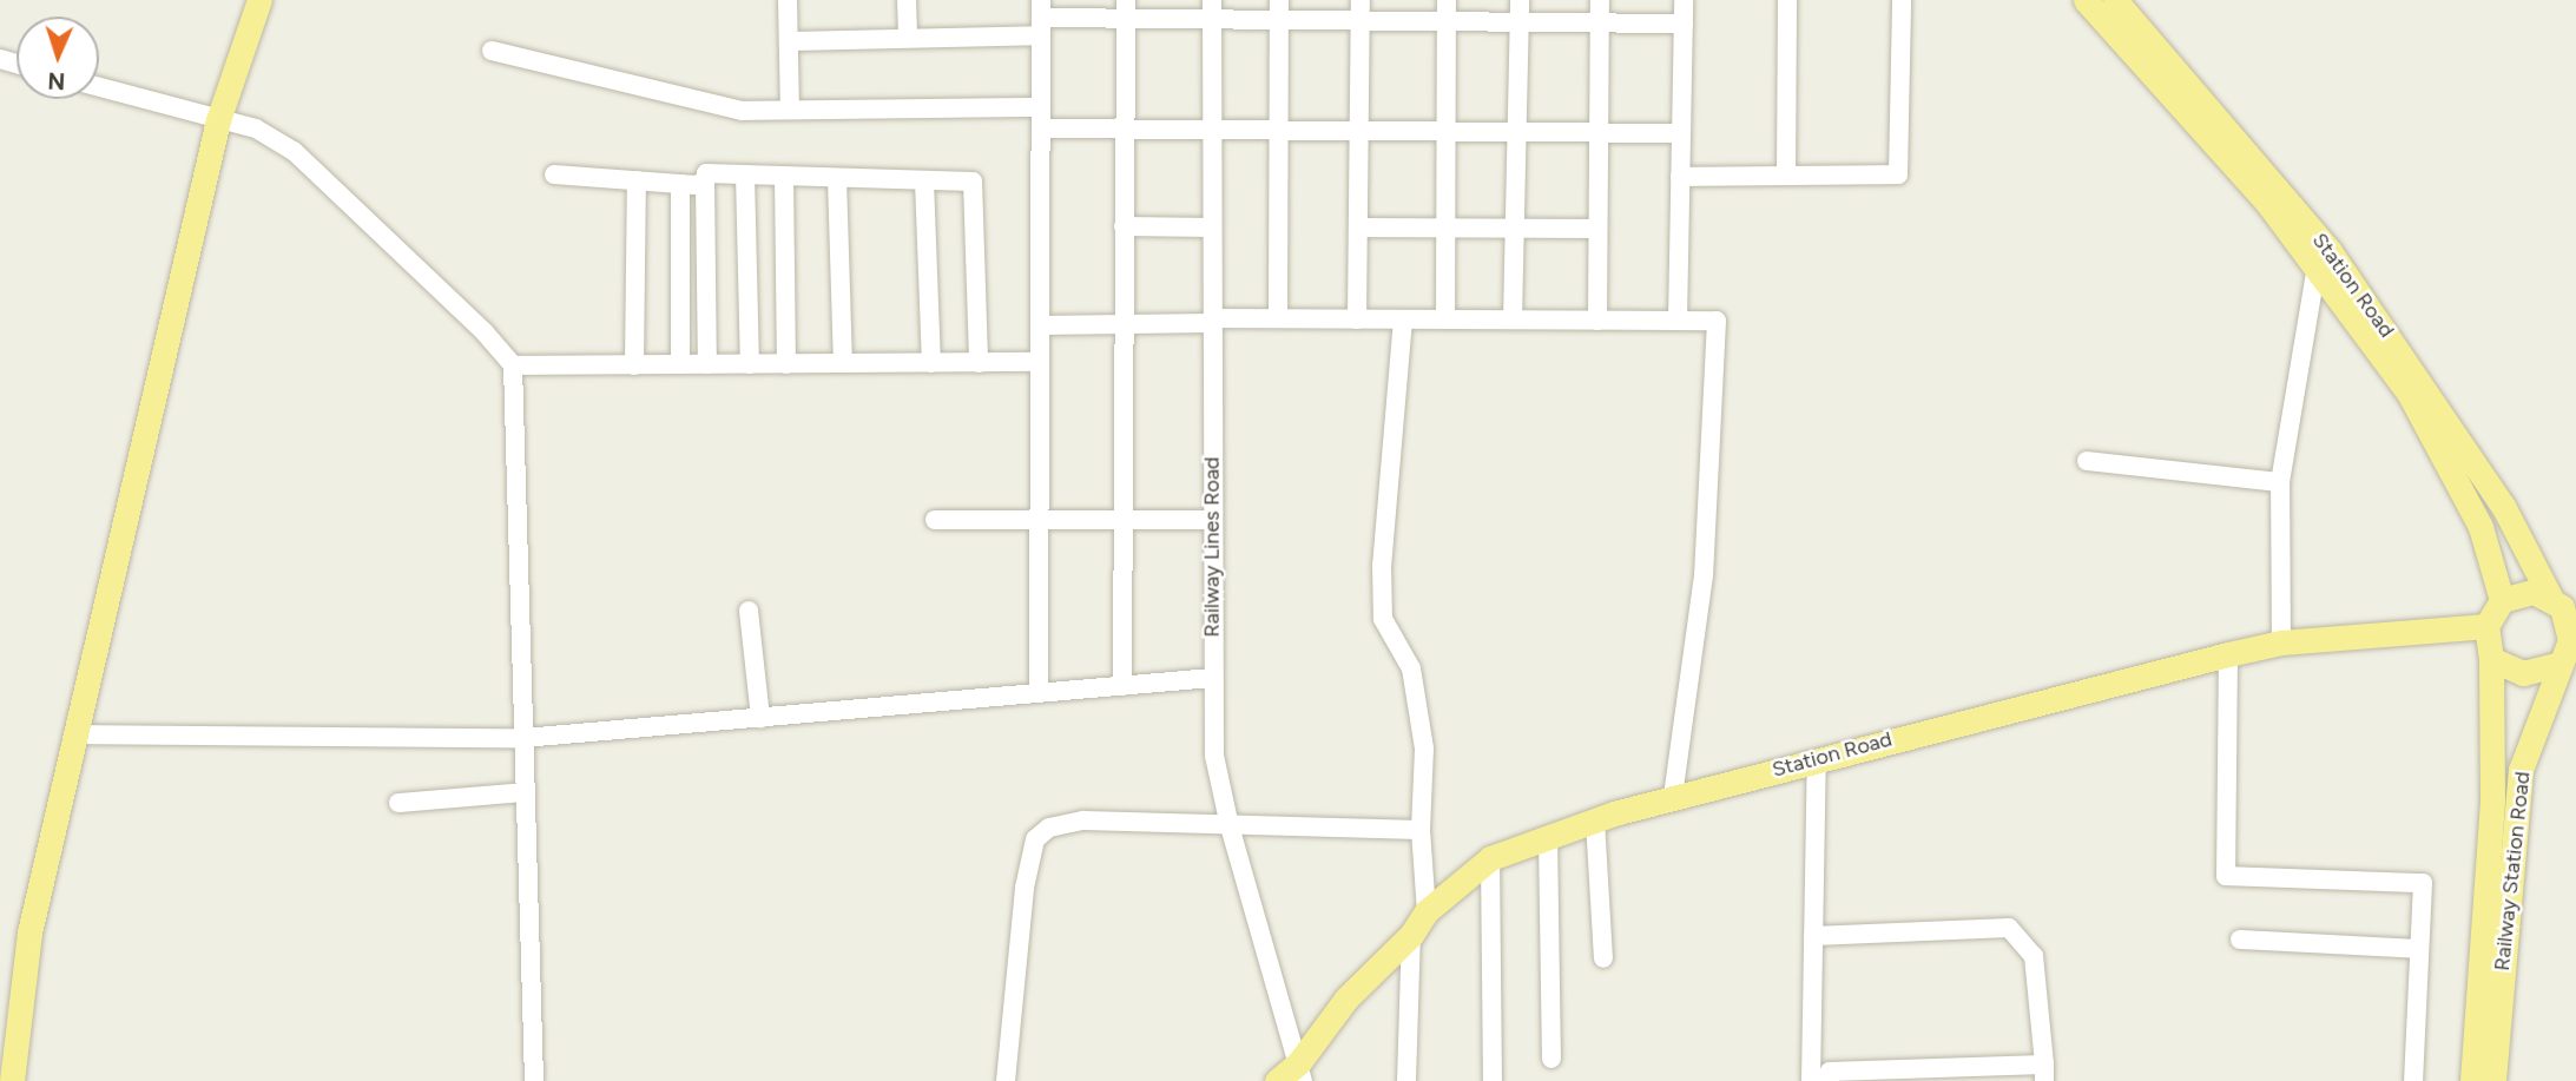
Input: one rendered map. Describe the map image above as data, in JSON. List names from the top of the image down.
{
  "streets": {
    "main road": ["Station Road", "Railway Station Road"],
    "street": ["Railway Lines Road"]
  },
  "crossings": [
    ["Station Road", "Railway Lines Road"],
    ["Station Road", "Railway Station Road"]
  ],
  "north": "bottom"
}
